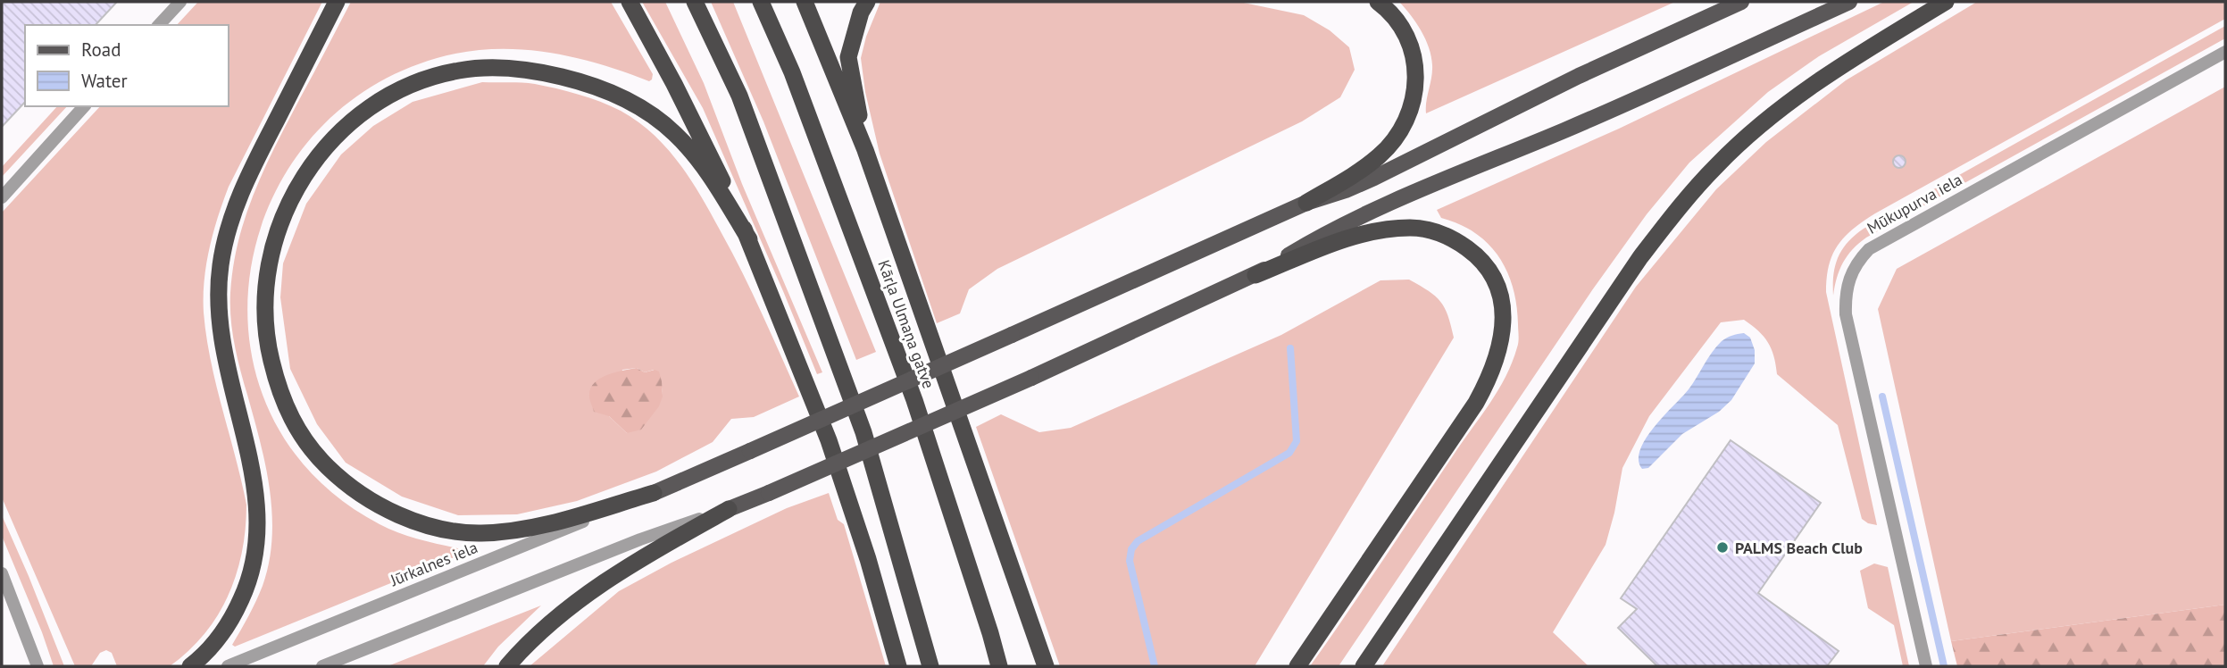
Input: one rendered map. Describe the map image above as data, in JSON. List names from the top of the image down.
{
  "streets": {
    "highway": ["Kārļa Ulmaņa gatve"],
    "street": ["Mūkupurva iela", "Jūrkalnes iela"]
  },
  "places": ["PALMS Beach Club"],
  "legend": ["Road", "Water"]
}
